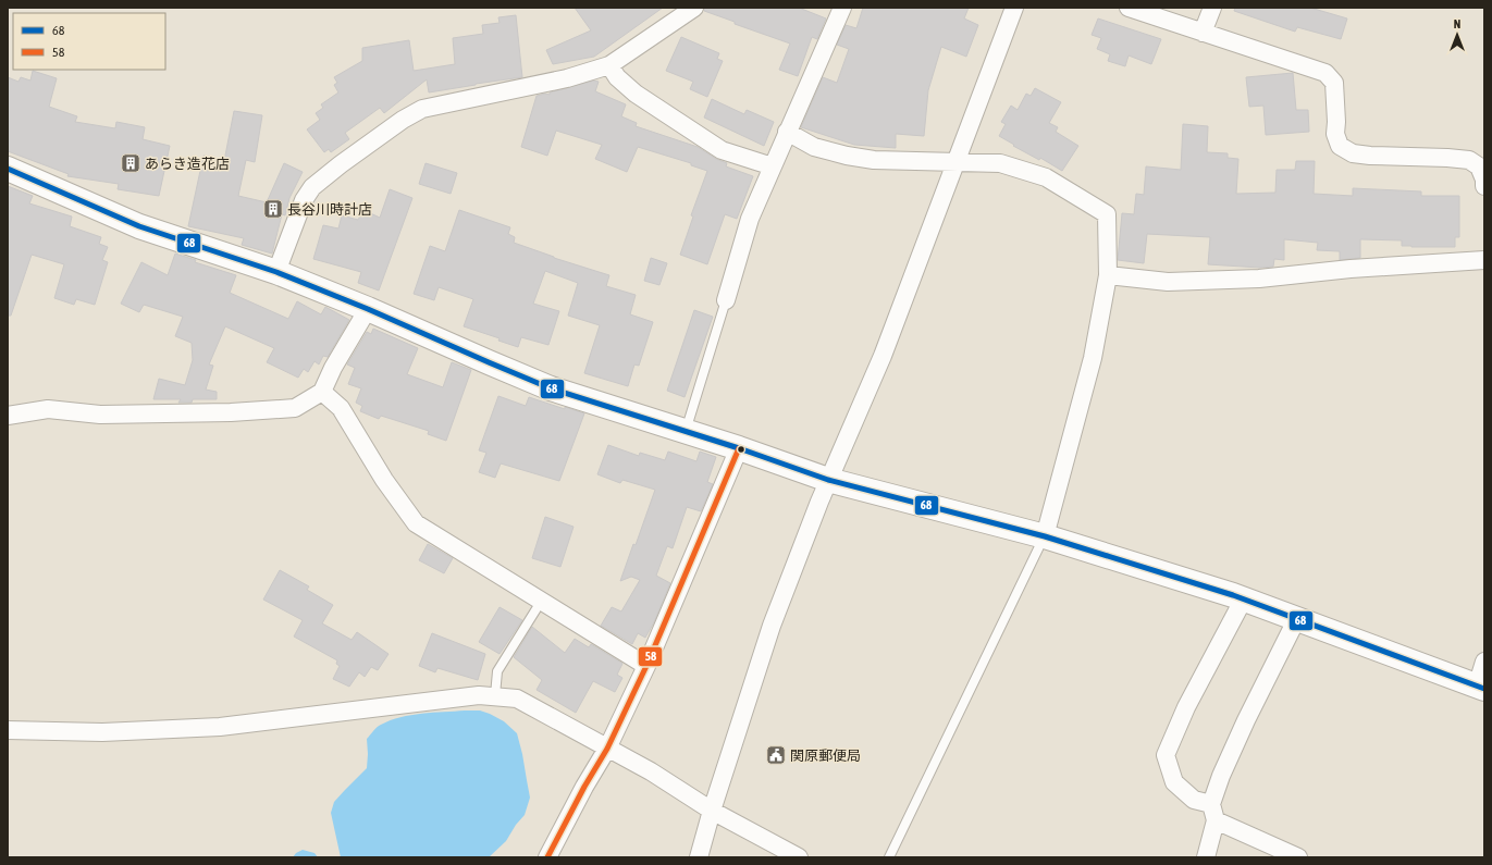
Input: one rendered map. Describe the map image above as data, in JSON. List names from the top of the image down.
{
  "places": {
    "building": ["あらき造花店", "長谷川時計店"],
    "public building": ["関原郵便局"]
  },
  "lines": ["transit line 68", "transit line 58"],
  "legend": ["68", "58"],
  "north": "top"
}
